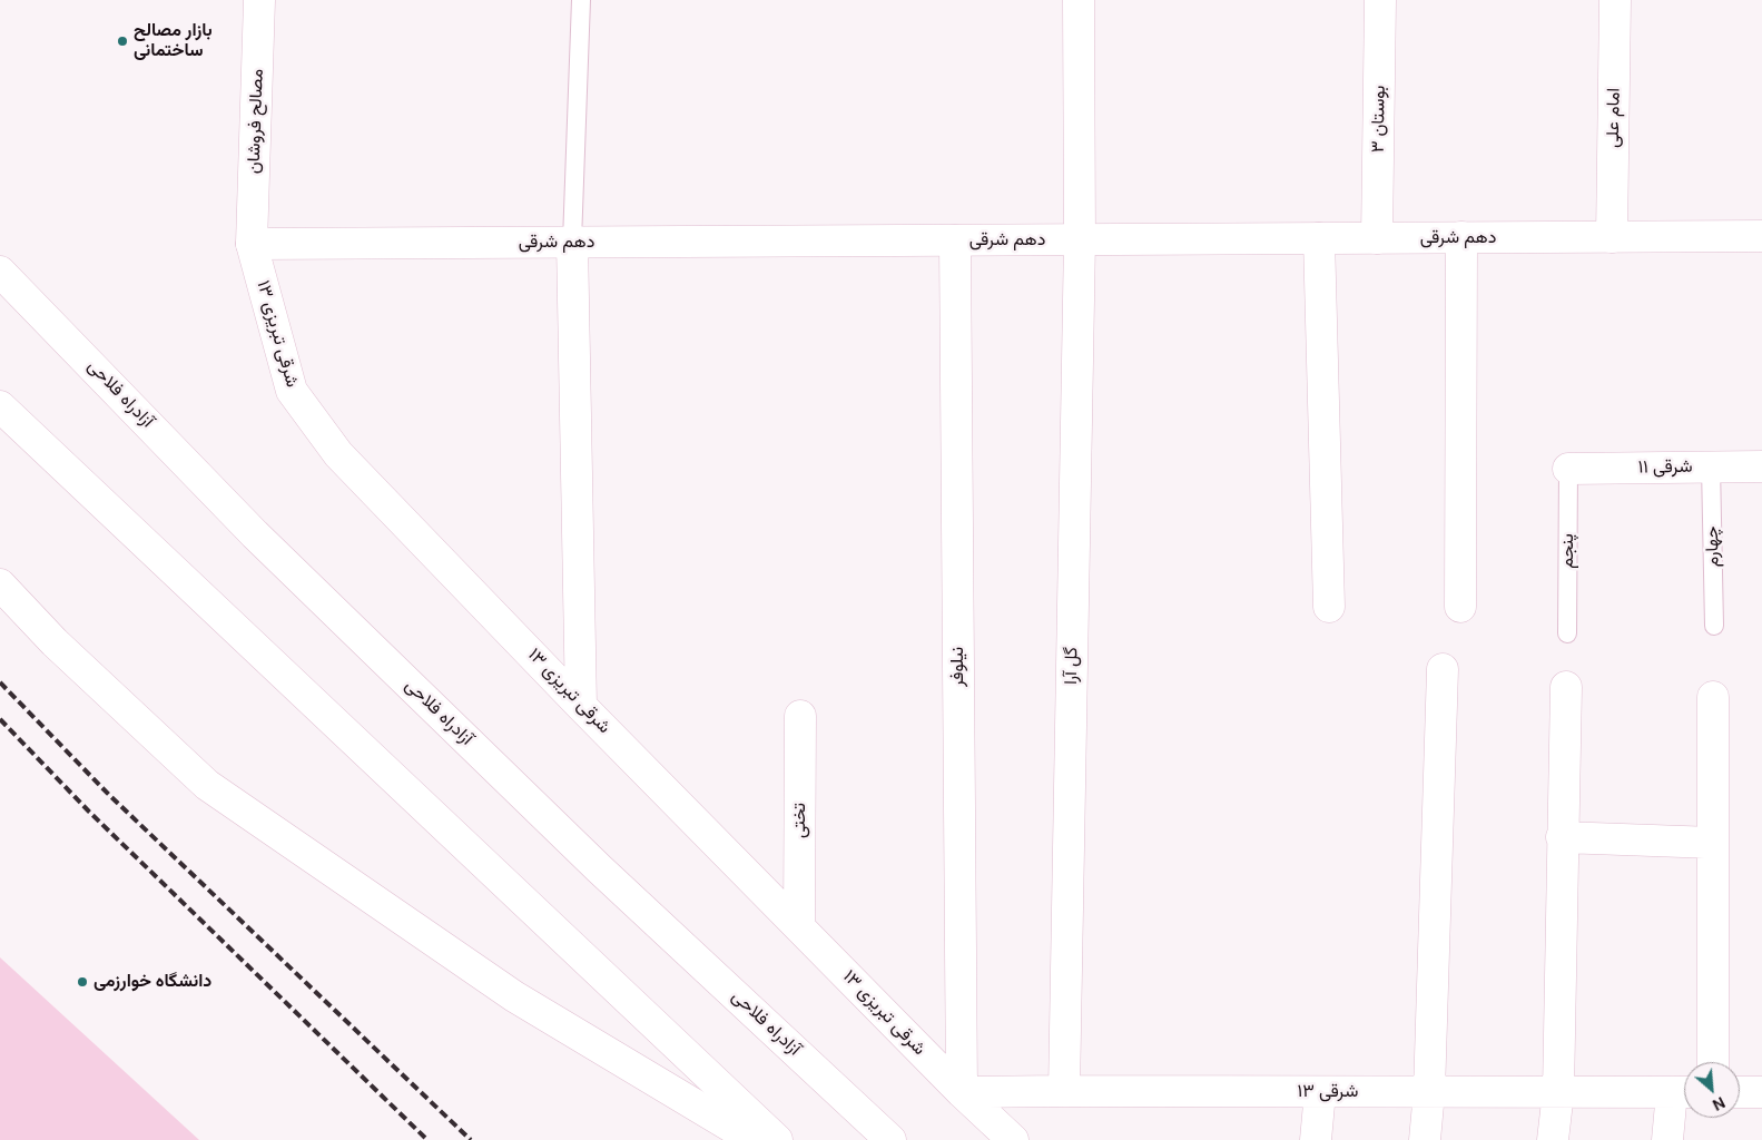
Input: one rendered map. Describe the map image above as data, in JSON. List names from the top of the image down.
{
  "streets": {
    "main road": [
      "امام علی",
      "بوستان ۳",
      "مصالح فروشان",
      "دهم شرقی",
      "۱۳ شرقی تبریزی",
      "آزادراه فلاحی",
      "۱۱ شرقی",
      "گل آرا",
      "نیلوفر",
      "تختی",
      "۱۳ شرقی"
    ],
    "lane": ["چهارم", "پنجم"]
  },
  "crossings": [
    ["امام علی", "دهم شرقی"],
    ["بوستان ۳", "دهم شرقی"],
    ["مصالح فروشان", "دهم شرقی"],
    ["مصالح فروشان", "۱۳ شرقی تبریزی"],
    ["دهم شرقی", "۱۳ شرقی تبریزی"],
    ["دهم شرقی", "گل آرا"],
    ["دهم شرقی", "نیلوفر"],
    ["۱۳ شرقی تبریزی", "نیلوفر"],
    ["۱۳ شرقی تبریزی", "تختی"],
    ["۱۳ شرقی تبریزی", "۱۳ شرقی"],
    ["۱۱ شرقی", "چهارم"],
    ["۱۱ شرقی", "پنجم"],
    ["گل آرا", "۱۳ شرقی"],
    ["نیلوفر", "۱۳ شرقی"]
  ],
  "places": ["بازار مصالح ساختمانی", "دانشگاه خوارزمی"],
  "north": "bottom right"
}
